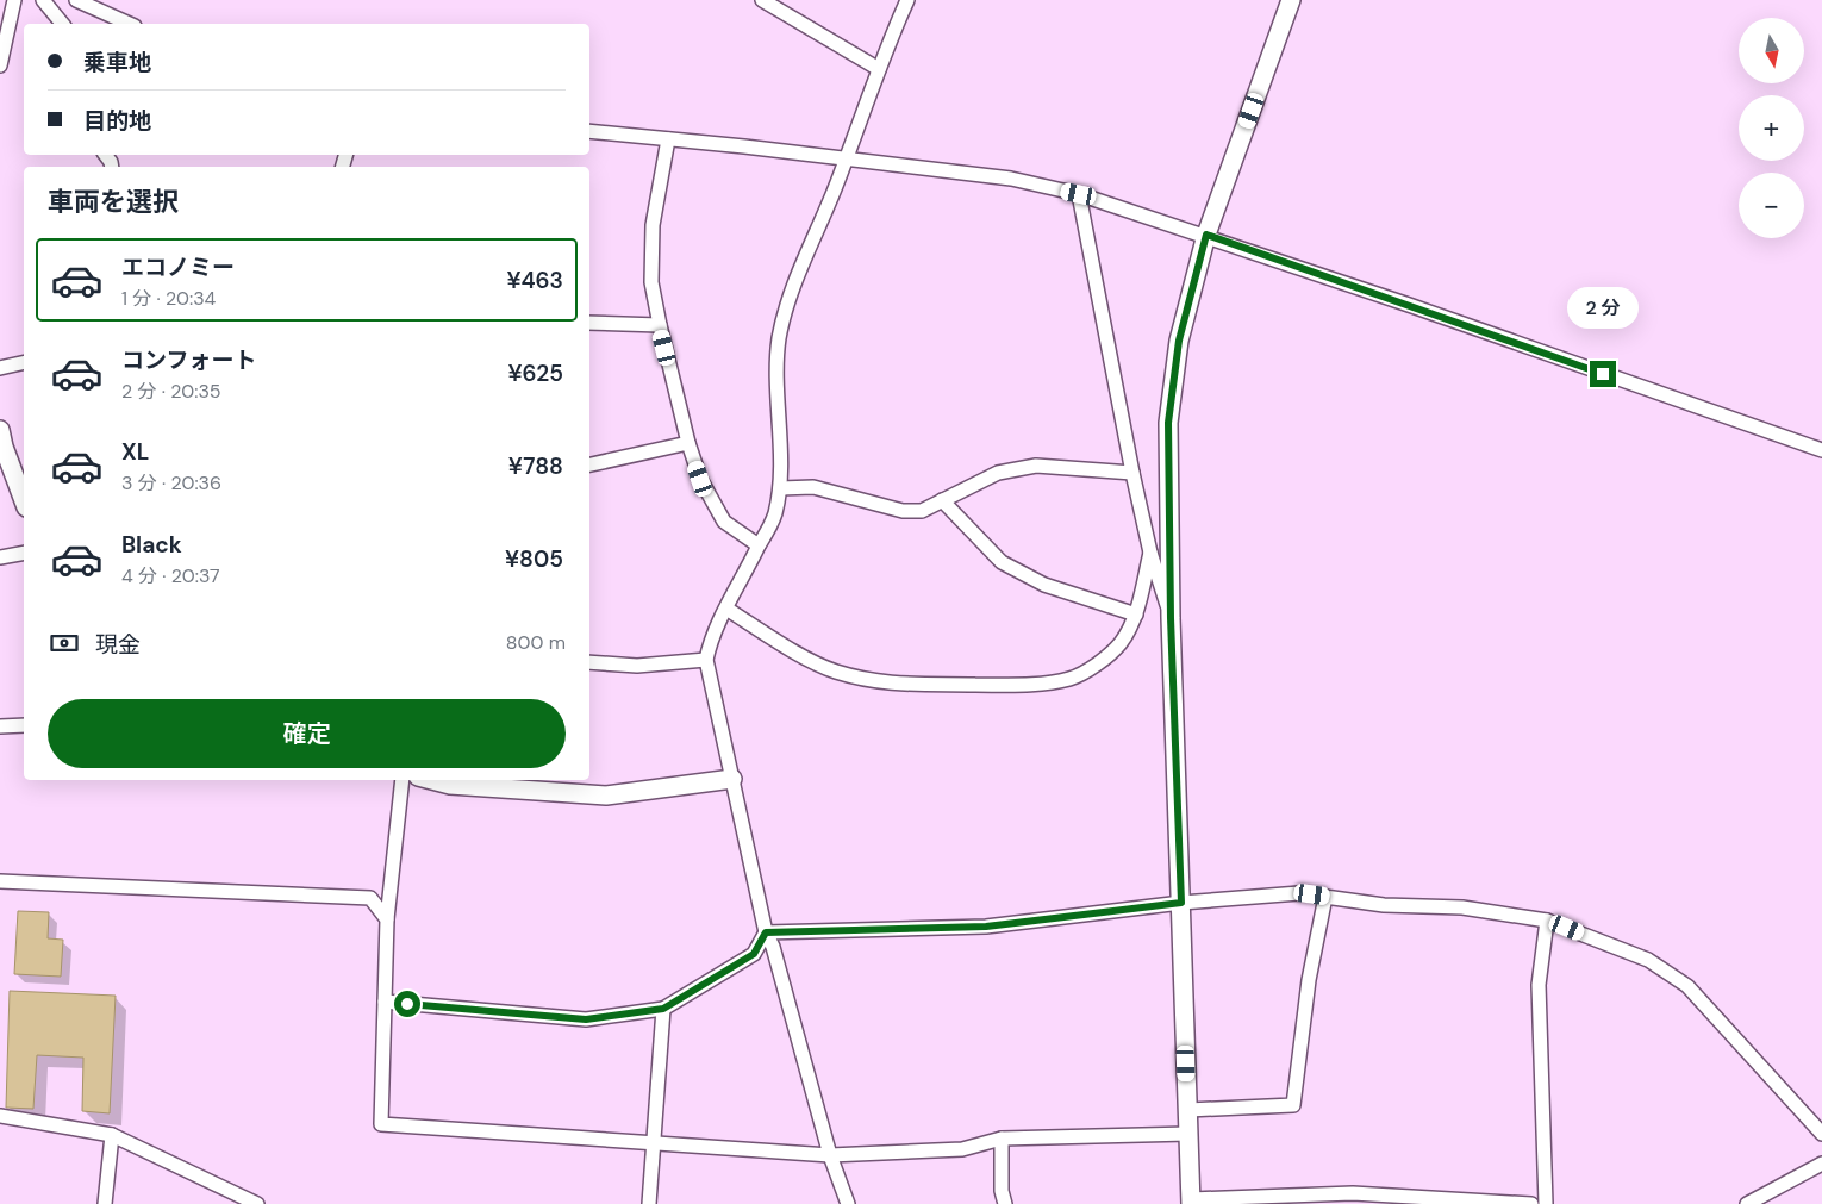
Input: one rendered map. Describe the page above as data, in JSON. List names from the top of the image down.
{
  "north": "bottom",
  "page": {
    "map_buttons": ["+", "−"],
    "banner": ["乗車地", "目的地"],
    "heading": "車両を選択",
    "list": [
      {
        "name": "エコノミー",
        "note": "1 分 · 20:34",
        "value": "¥463"
      },
      {
        "name": "コンフォート",
        "note": "2 分 · 20:35",
        "value": "¥625"
      },
      {
        "name": "XL",
        "note": "3 分 · 20:36",
        "value": "¥788"
      },
      {
        "name": "Black",
        "note": "4 分 · 20:37",
        "value": "¥805"
      }
    ],
    "bubble": "2 分",
    "pay": ["現金", "800 m"],
    "buttons": "確定"
  }
}
